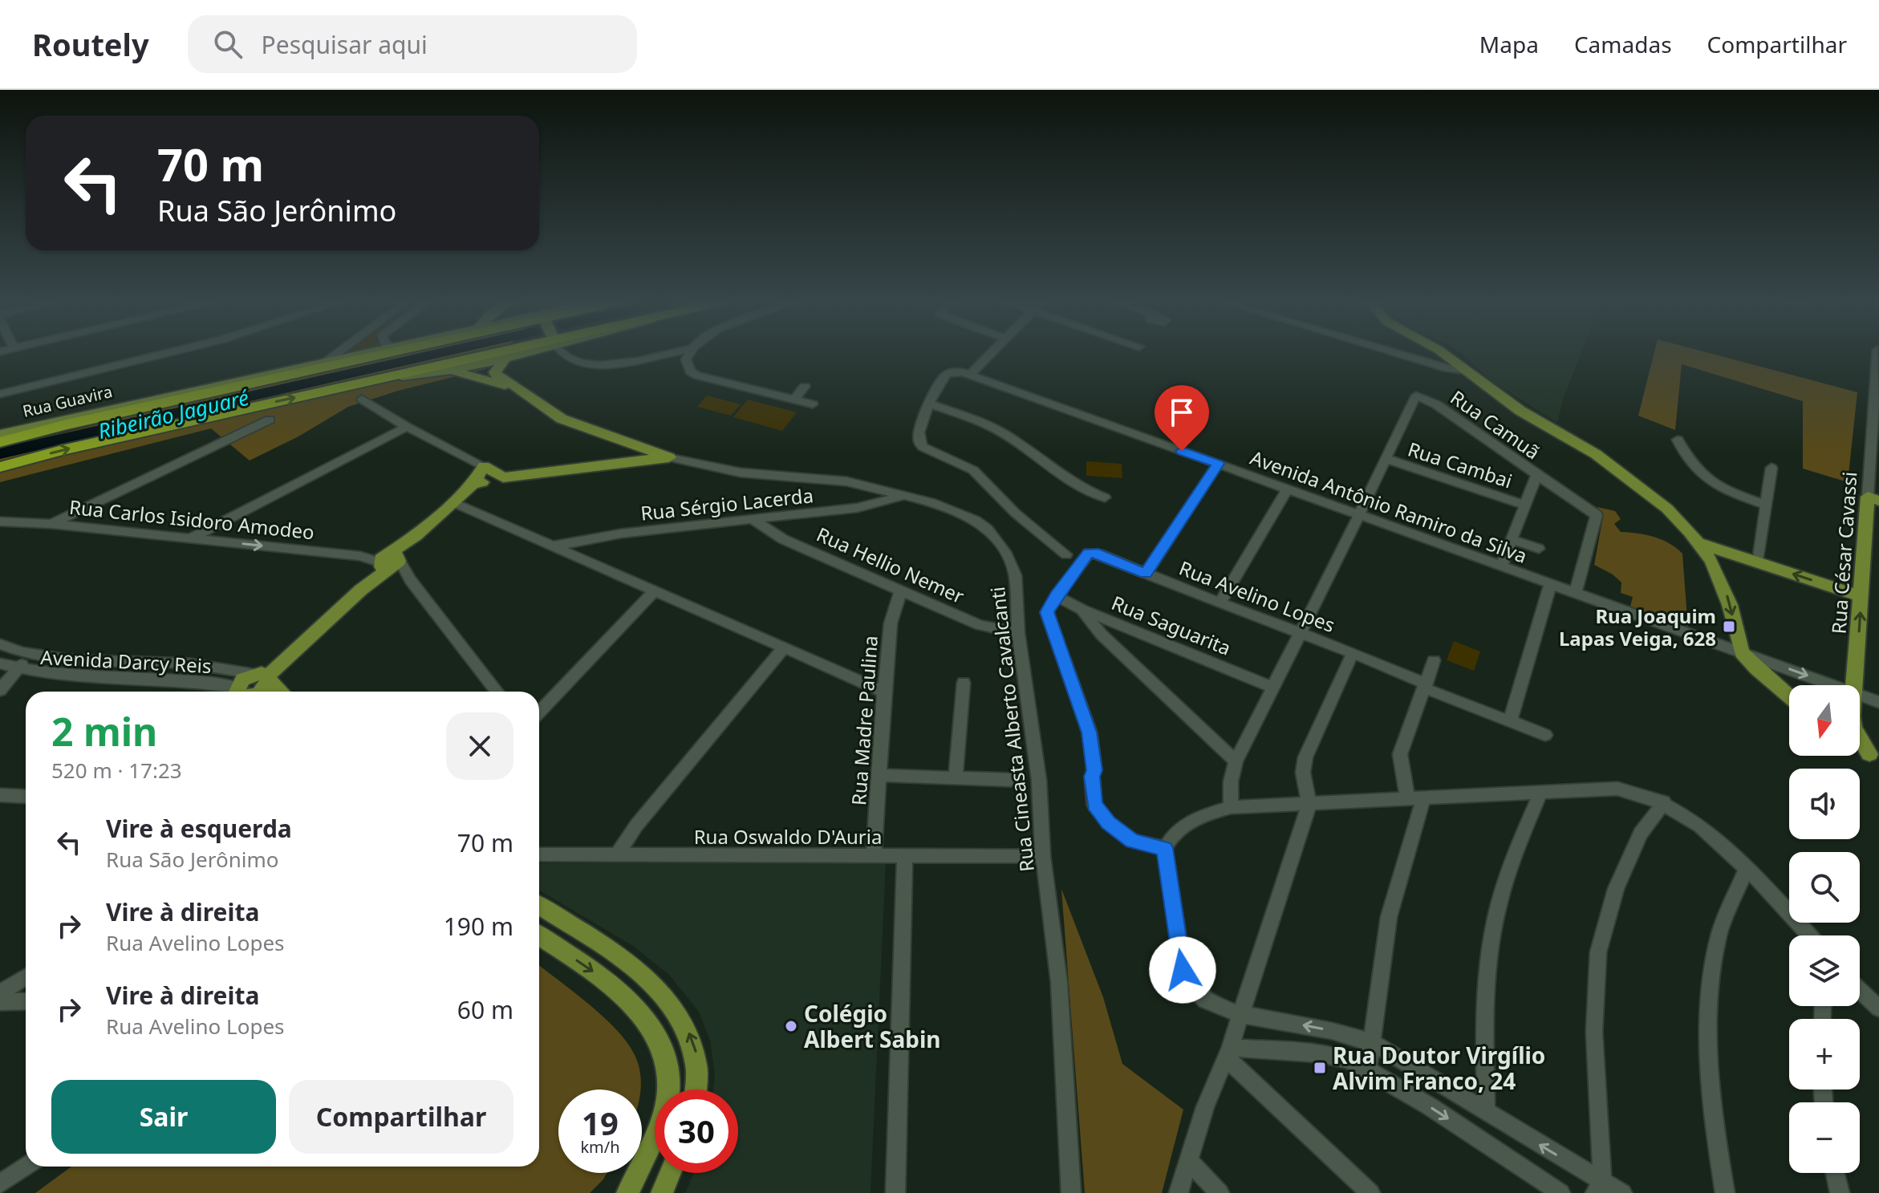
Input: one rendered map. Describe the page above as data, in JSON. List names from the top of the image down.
{
  "streets": {
    "main road": [
      "Rua Guavira",
      "Rua César Cavassi",
      "Avenida Darcy Reis",
      "Rua Cineasta Alberto Cavalcanti"
    ],
    "street": [
      "Rua Camuã",
      "Rua Cambai",
      "Rua Sérgio Lacerda",
      "Avenida Antônio Ramiro da Silva",
      "Rua Carlos Isidoro Amodeo",
      "Rua Hellio Nemer",
      "Rua Avelino Lopes",
      "Rua Saguarita",
      "Rua Madre Paulina",
      "Rua Oswaldo D'Auria"
    ]
  },
  "crossings": [
    ["Rua Camuã", "Rua Cambai"],
    ["Rua Camuã", "Avenida Antônio Ramiro da Silva"],
    ["Rua Sérgio Lacerda", "Rua Hellio Nemer"],
    ["Rua Sérgio Lacerda", "Rua Cineasta Alberto Cavalcanti"],
    ["Rua Hellio Nemer", "Rua Madre Paulina"],
    ["Rua Hellio Nemer", "Rua Cineasta Alberto Cavalcanti"],
    ["Rua Avelino Lopes", "Rua Saguarita"],
    ["Rua Madre Paulina", "Rua Oswaldo D'Auria"],
    ["Rua Cineasta Alberto Cavalcanti", "Rua Oswaldo D'Auria"]
  ],
  "one_way": ["Rua Carlos Isidoro Amodeo"],
  "water": ["Ribeirão Jaguaré"],
  "places": {
    "transit": ["Rua Joaquim Lapas Veiga, 628", "Rua Doutor Virgílio Alvim Franco, 24"],
    "other": ["Colégio Albert Sabin"]
  },
  "north": "bottom",
  "page": {
    "header": "Routely",
    "search": "Pesquisar aqui",
    "nav": ["Mapa", "Camadas", "Compartilhar"],
    "turn": ["70 m", "Rua São Jerônimo"],
    "map_buttons": ["+", "−"],
    "heading": ["2 min", "520 m · 17:23"],
    "list": [
      {
        "name": "Vire à esquerda",
        "note": "Rua São Jerônimo",
        "value": "70 m"
      },
      {
        "name": "Vire à direita",
        "note": "Rua Avelino Lopes",
        "value": "190 m"
      },
      {
        "name": "Vire à direita",
        "note": "Rua Avelino Lopes",
        "value": "60 m"
      }
    ],
    "buttons": ["Sair", "Compartilhar"],
    "speed": "19 km/h",
    "limit": "30"
  }
}
